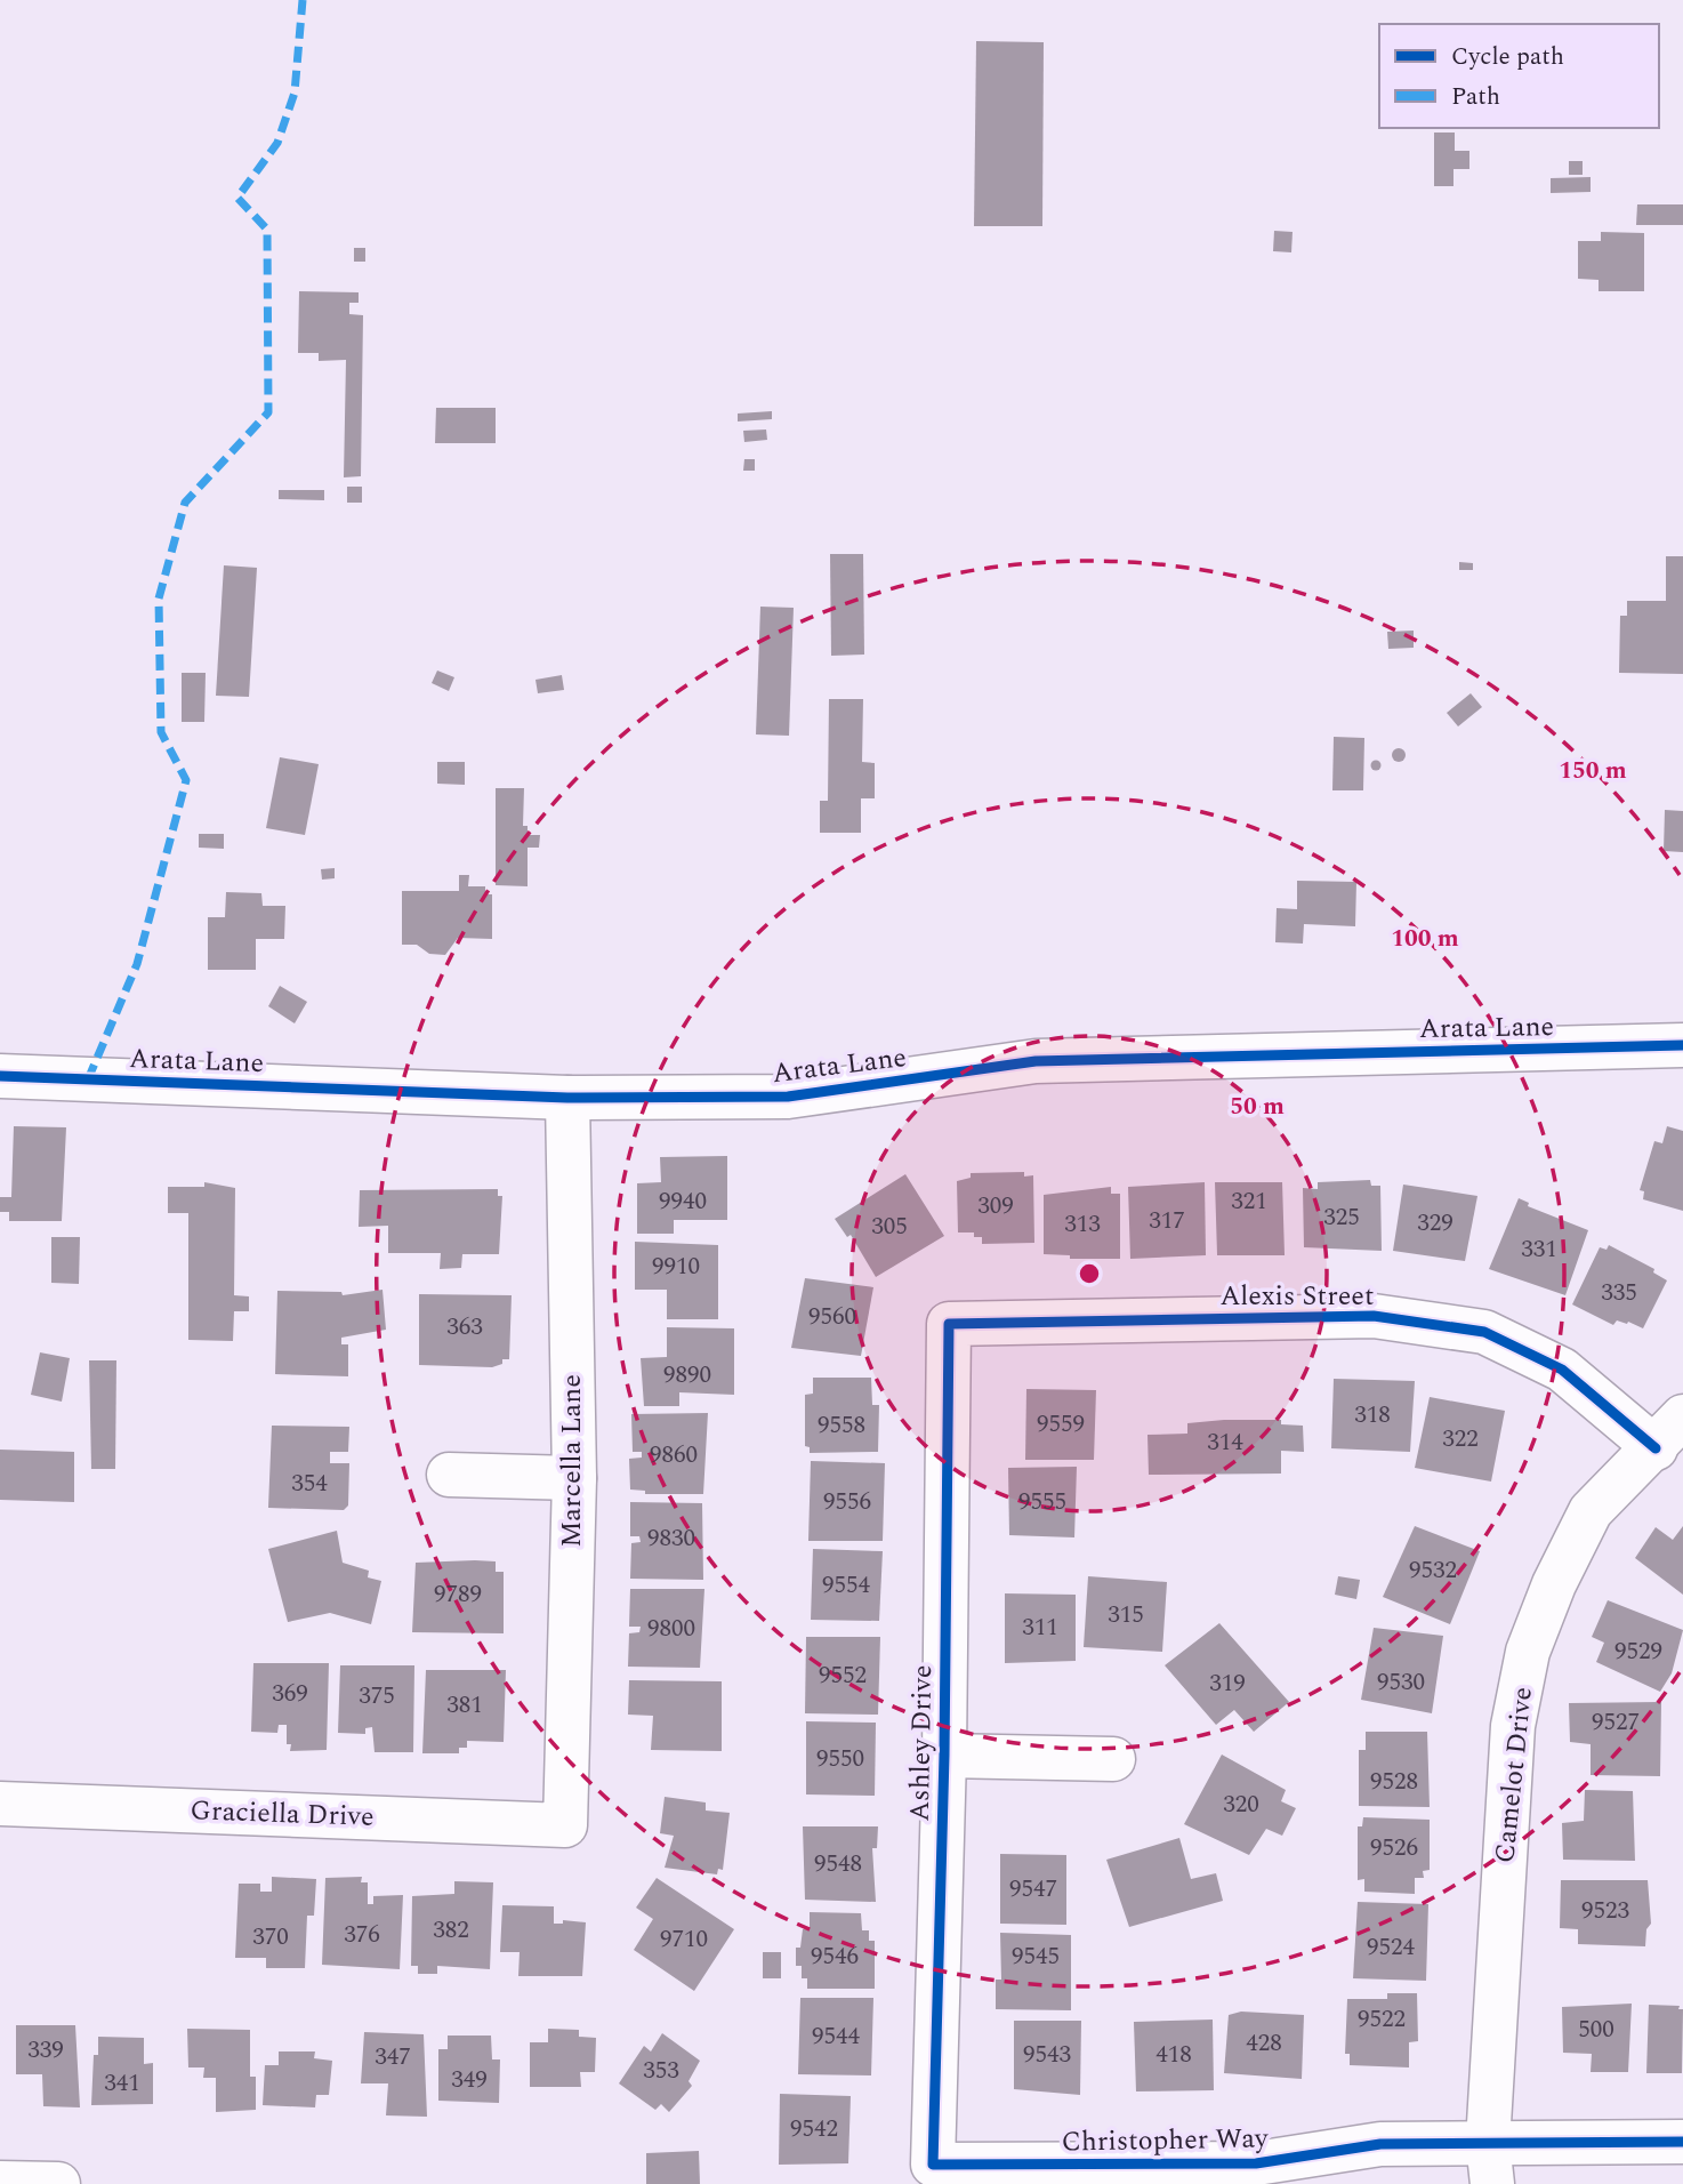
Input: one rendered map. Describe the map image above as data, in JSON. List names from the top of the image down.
{
  "streets": {
    "street": [
      "Arata Lane",
      "Alexis Street",
      "Marcella Lane",
      "Ashley Drive",
      "Camelot Drive",
      "Graciella Drive",
      "Christopher Way"
    ]
  },
  "crossings": [
    ["Arata Lane", "Marcella Lane"],
    ["Alexis Street", "Ashley Drive"],
    ["Alexis Street", "Camelot Drive"],
    ["Marcella Lane", "Graciella Drive"],
    ["Ashley Drive", "Christopher Way"],
    ["Camelot Drive", "Christopher Way"]
  ],
  "house_numbers": [
    "9940",
    "321",
    "309",
    "325",
    "317",
    "329",
    "313",
    "305",
    "331",
    "9910",
    "335",
    "9560",
    "363",
    "9890",
    "318",
    "9559",
    "9558",
    "322",
    "314",
    "9860",
    "354",
    "9556",
    "9555",
    "9830",
    "9532",
    "9554",
    "9789",
    "315",
    "311",
    "9800",
    "9529",
    "9552",
    "9530",
    "319",
    "369",
    "375",
    "381",
    "9527",
    "9550",
    "9528",
    "320",
    "9526",
    "9548",
    "9547",
    "9523",
    "382",
    "376",
    "370",
    "9710",
    "9524",
    "9546",
    "9545",
    "9522",
    "500",
    "9544",
    "428",
    "339",
    "9543",
    "418",
    "347",
    "353",
    "349",
    "341",
    "9542"
  ],
  "legend": ["Cycle path", "Path"],
  "rings": ["150 m", "100 m", "50 m"]
}
